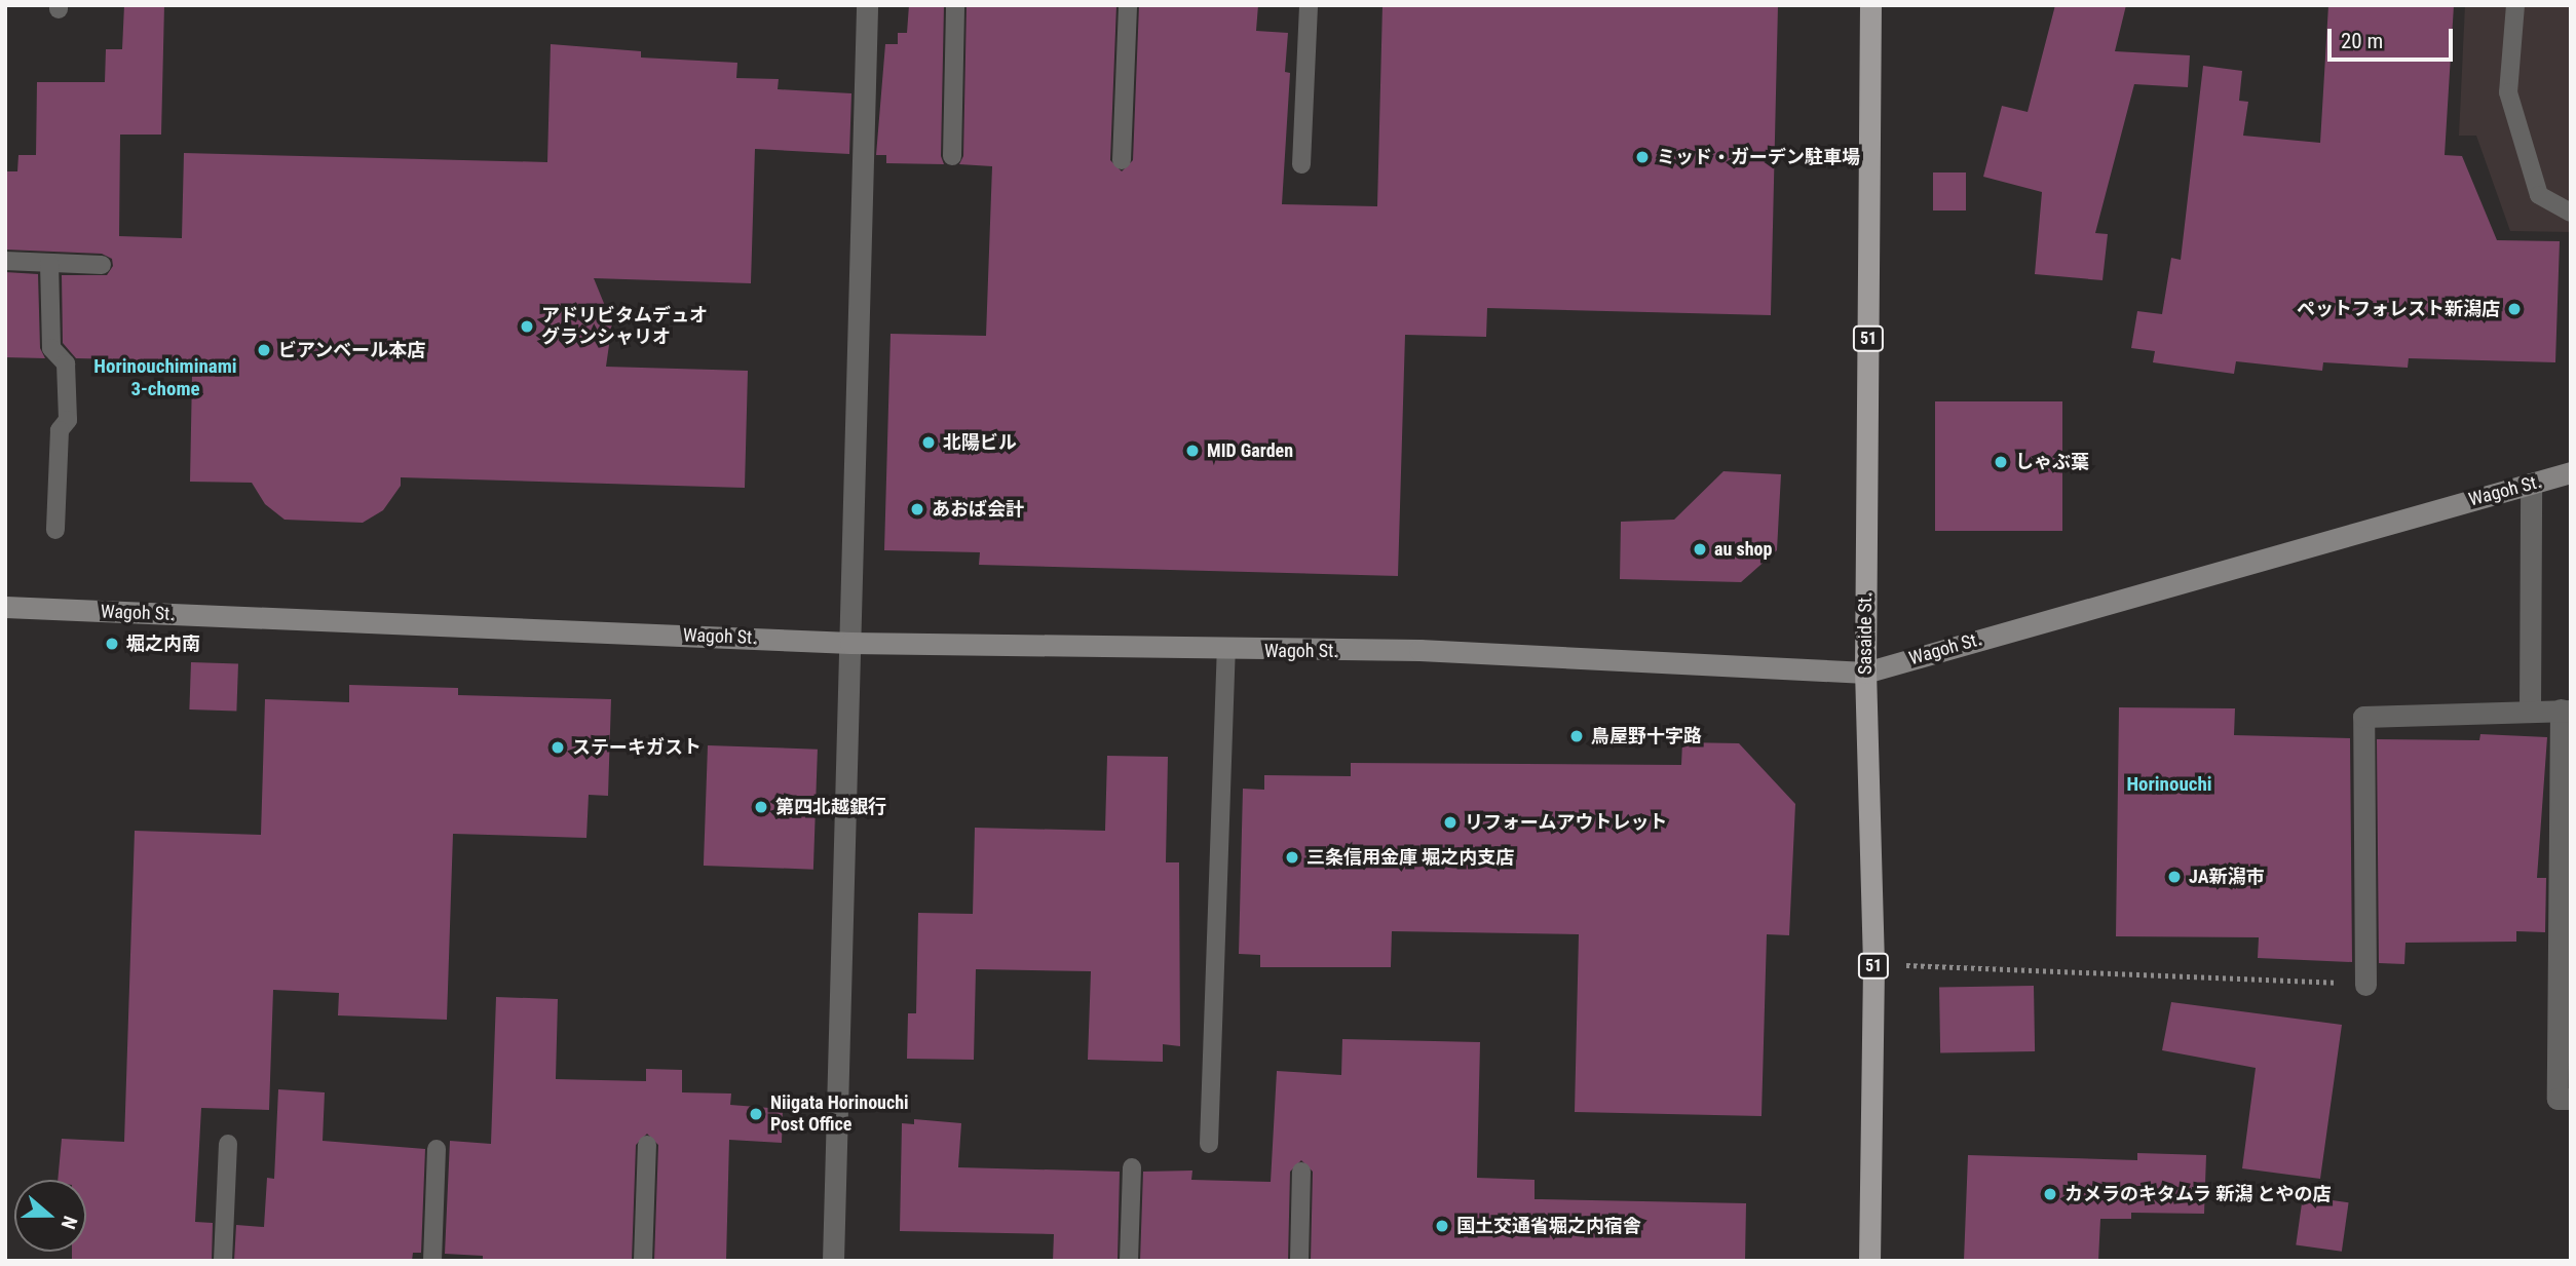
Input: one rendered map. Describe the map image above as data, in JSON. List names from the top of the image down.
{
  "streets": {
    "main road": ["51", "Wagoh St.", "Sasaide St."]
  },
  "crossings": [
    ["Wagoh St.", "Sasaide St."]
  ],
  "districts": ["Horinouchiminami 3-chome", "Horinouchi"],
  "places": [
    "ミッド・ガーデン駐車場",
    "ペットフォレスト新潟店",
    "アドリビタムデュオ グランシャリオ",
    "ビアンベール本店",
    "北陽ビル",
    "MID Garden",
    "しゃぶ葉",
    "あおば会計",
    "au shop",
    "堀之内南",
    "鳥屋野十字路",
    "ステーキガスト",
    "第四北越銀行",
    "リフォームアウトレット",
    "三条信用金庫 堀之内支店",
    "JA新潟市",
    "Niigata Horinouchi Post Office",
    "カメラのキタムラ 新潟 とやの店",
    "国土交通省堀之内宿舎"
  ],
  "scale_bar": "20 m",
  "north": "right"
}
